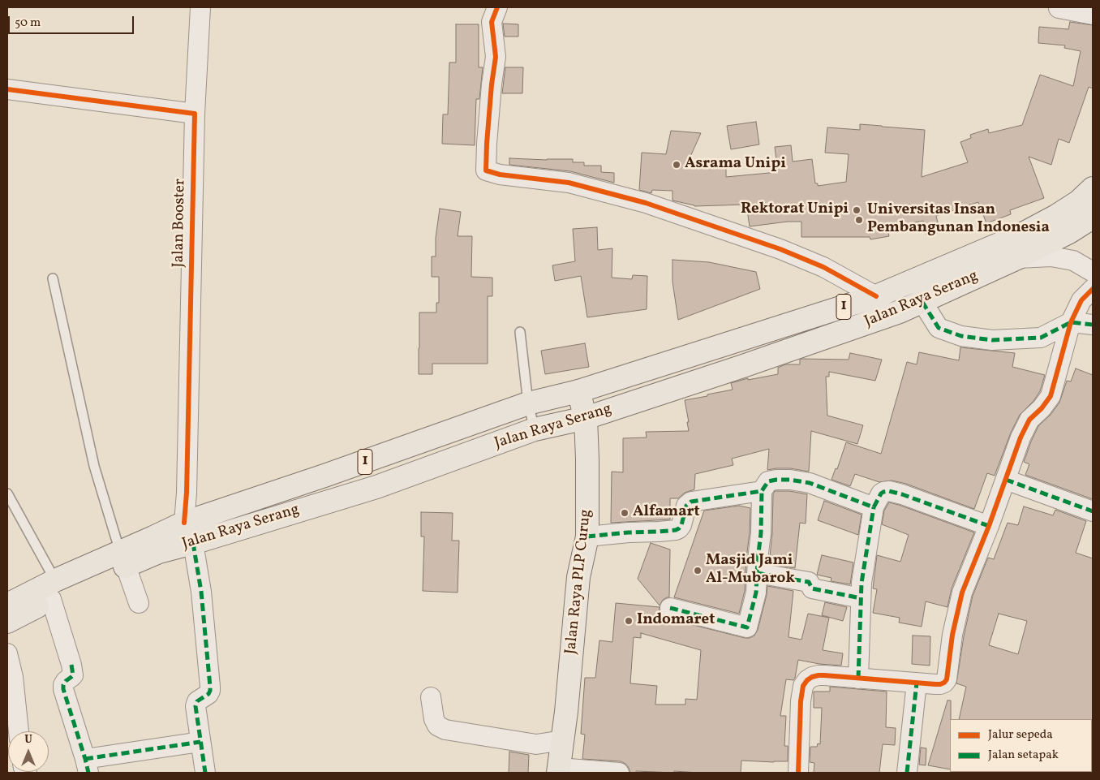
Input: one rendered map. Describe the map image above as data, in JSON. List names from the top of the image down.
{
  "streets": {
    "main road": ["Jalan Raya Serang", "1", "Jalan Raya PLP Curug"],
    "street": ["Jalan Booster"]
  },
  "crossings": [
    ["Jalan Booster", "Jalan Raya Serang"],
    ["Jalan Raya Serang", "Jalan Raya PLP Curug"]
  ],
  "places": [
    "Asrama Unipi",
    "Rektorat Unipi",
    "Universitas Insan Pembangunan Indonesia",
    "Alfamart",
    "Masjid Jami Al-Mubarok",
    "Indomaret"
  ],
  "legend": ["Jalur sepeda", "Jalan setapak"],
  "scale_bar": "50 m",
  "north": "top"
}
